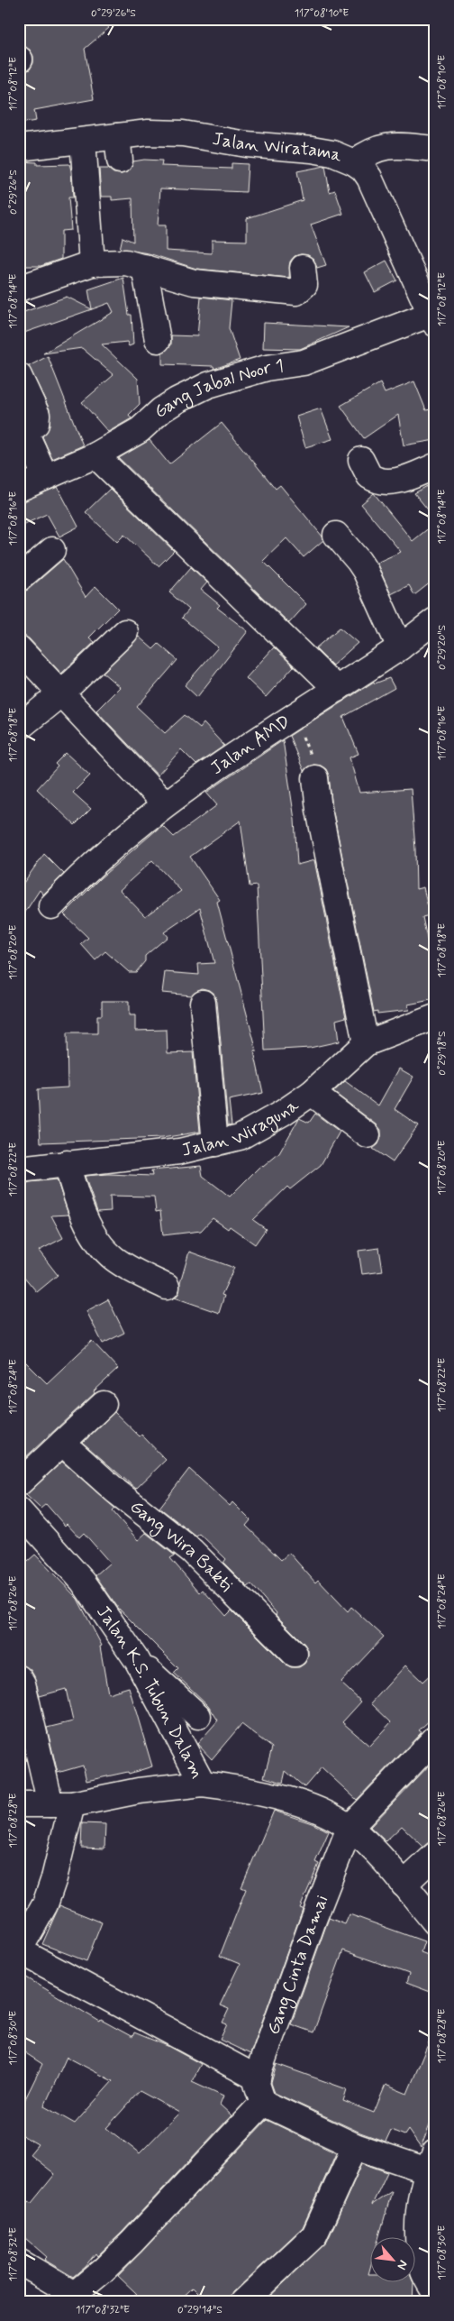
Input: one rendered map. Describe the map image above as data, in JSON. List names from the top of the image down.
{
  "streets": {
    "street": [
      "Jalan Wiratama",
      "Gang Jabal Noor 1",
      "Jalan AMD",
      "Jalan Wiraguna",
      "Gang Wira Bakti",
      "Jalan K.S. Tubun Dalam",
      "Gang Cinta Damai"
    ]
  },
  "crossings": [
    ["Jalan Wiratama", "Gang Jabal Noor 1"],
    ["Jalan K.S. Tubun Dalam", "Gang Cinta Damai"]
  ],
  "north": "bottom right",
  "coordinates": [
    "0°29'26\"S",
    "117°08'10\"E",
    "117°08'12\"E",
    "117°08'14\"E",
    "117°08'16\"E",
    "0°29'20\"S",
    "117°08'18\"E",
    "117°08'20\"E",
    "0°29'18\"S",
    "117°08'22\"E",
    "117°08'24\"E",
    "117°08'26\"E",
    "117°08'28\"E",
    "117°08'30\"E",
    "117°08'32\"E",
    "0°29'14\"S"
  ]
}
